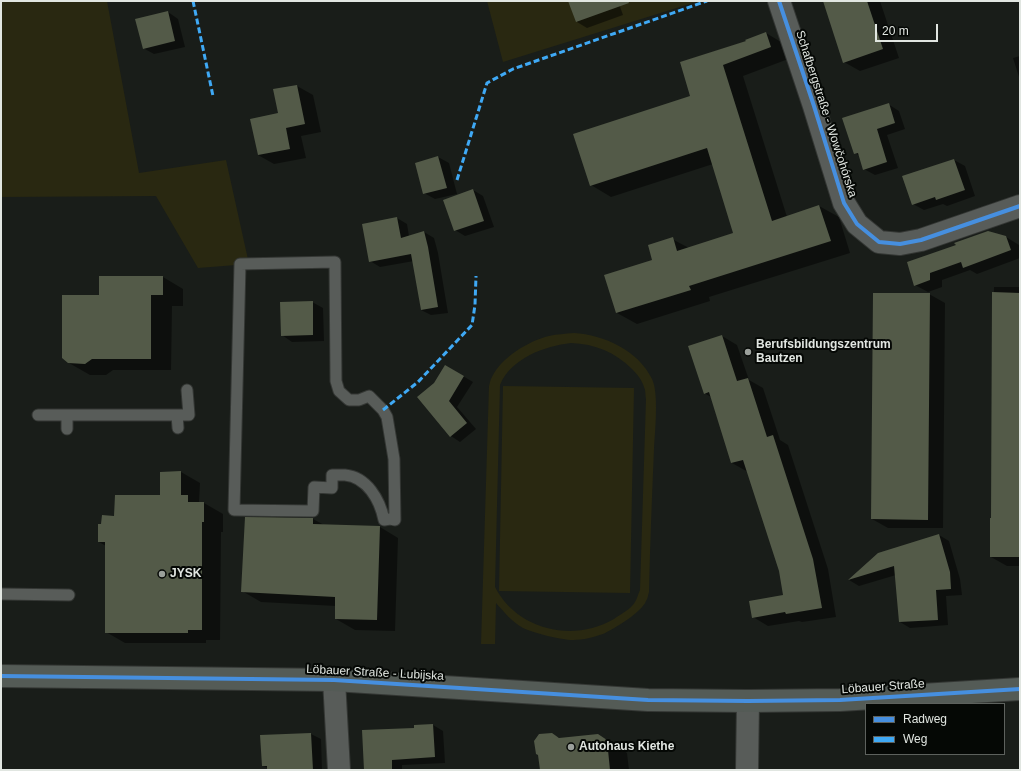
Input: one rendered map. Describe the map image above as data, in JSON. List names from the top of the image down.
{
  "streets": {
    "main road": ["Löbauer Straße - Lubijska", "Löbauer Straße"],
    "street": ["Schafbergstraße - Wowčohórska"]
  },
  "crossings": [
    ["Löbauer Straße - Lubijska", "Löbauer Straße"]
  ],
  "places": ["Berufsbildungszentrum Bautzen", "JYSK", "Autohaus Kiethe"],
  "legend": ["Radweg", "Weg"],
  "scale_bar": "20 m"
}
